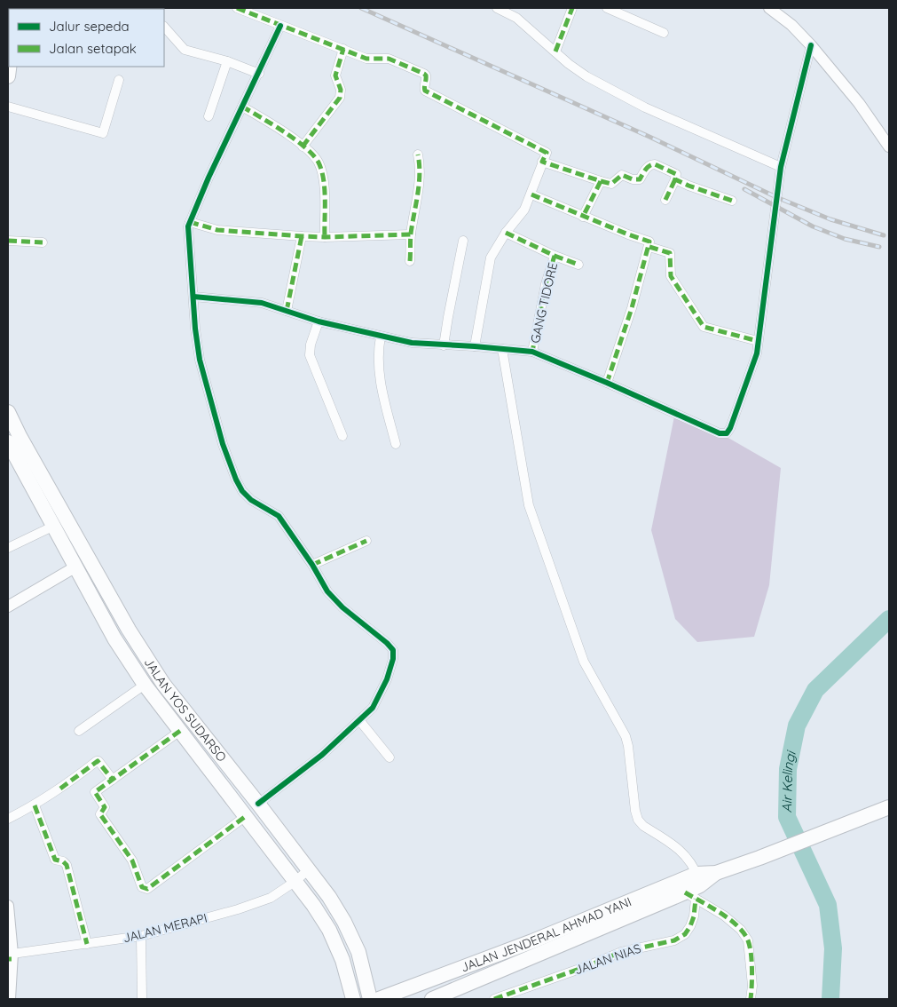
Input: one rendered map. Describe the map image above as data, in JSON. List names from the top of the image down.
{
  "streets": {
    "highway": ["JALAN YOS SUDARSO", "JALAN JENDERAL AHMAD YANI"],
    "street": ["GANG TIDORE", "JALAN MERAPI", "JALAN NIAS"]
  },
  "crossings": [
    ["JALAN YOS SUDARSO", "JALAN MERAPI"],
    ["JALAN JENDERAL AHMAD YANI", "JALAN NIAS"]
  ],
  "water": ["Air Kelingi"],
  "legend": ["Jalur sepeda", "Jalan setapak"]
}
